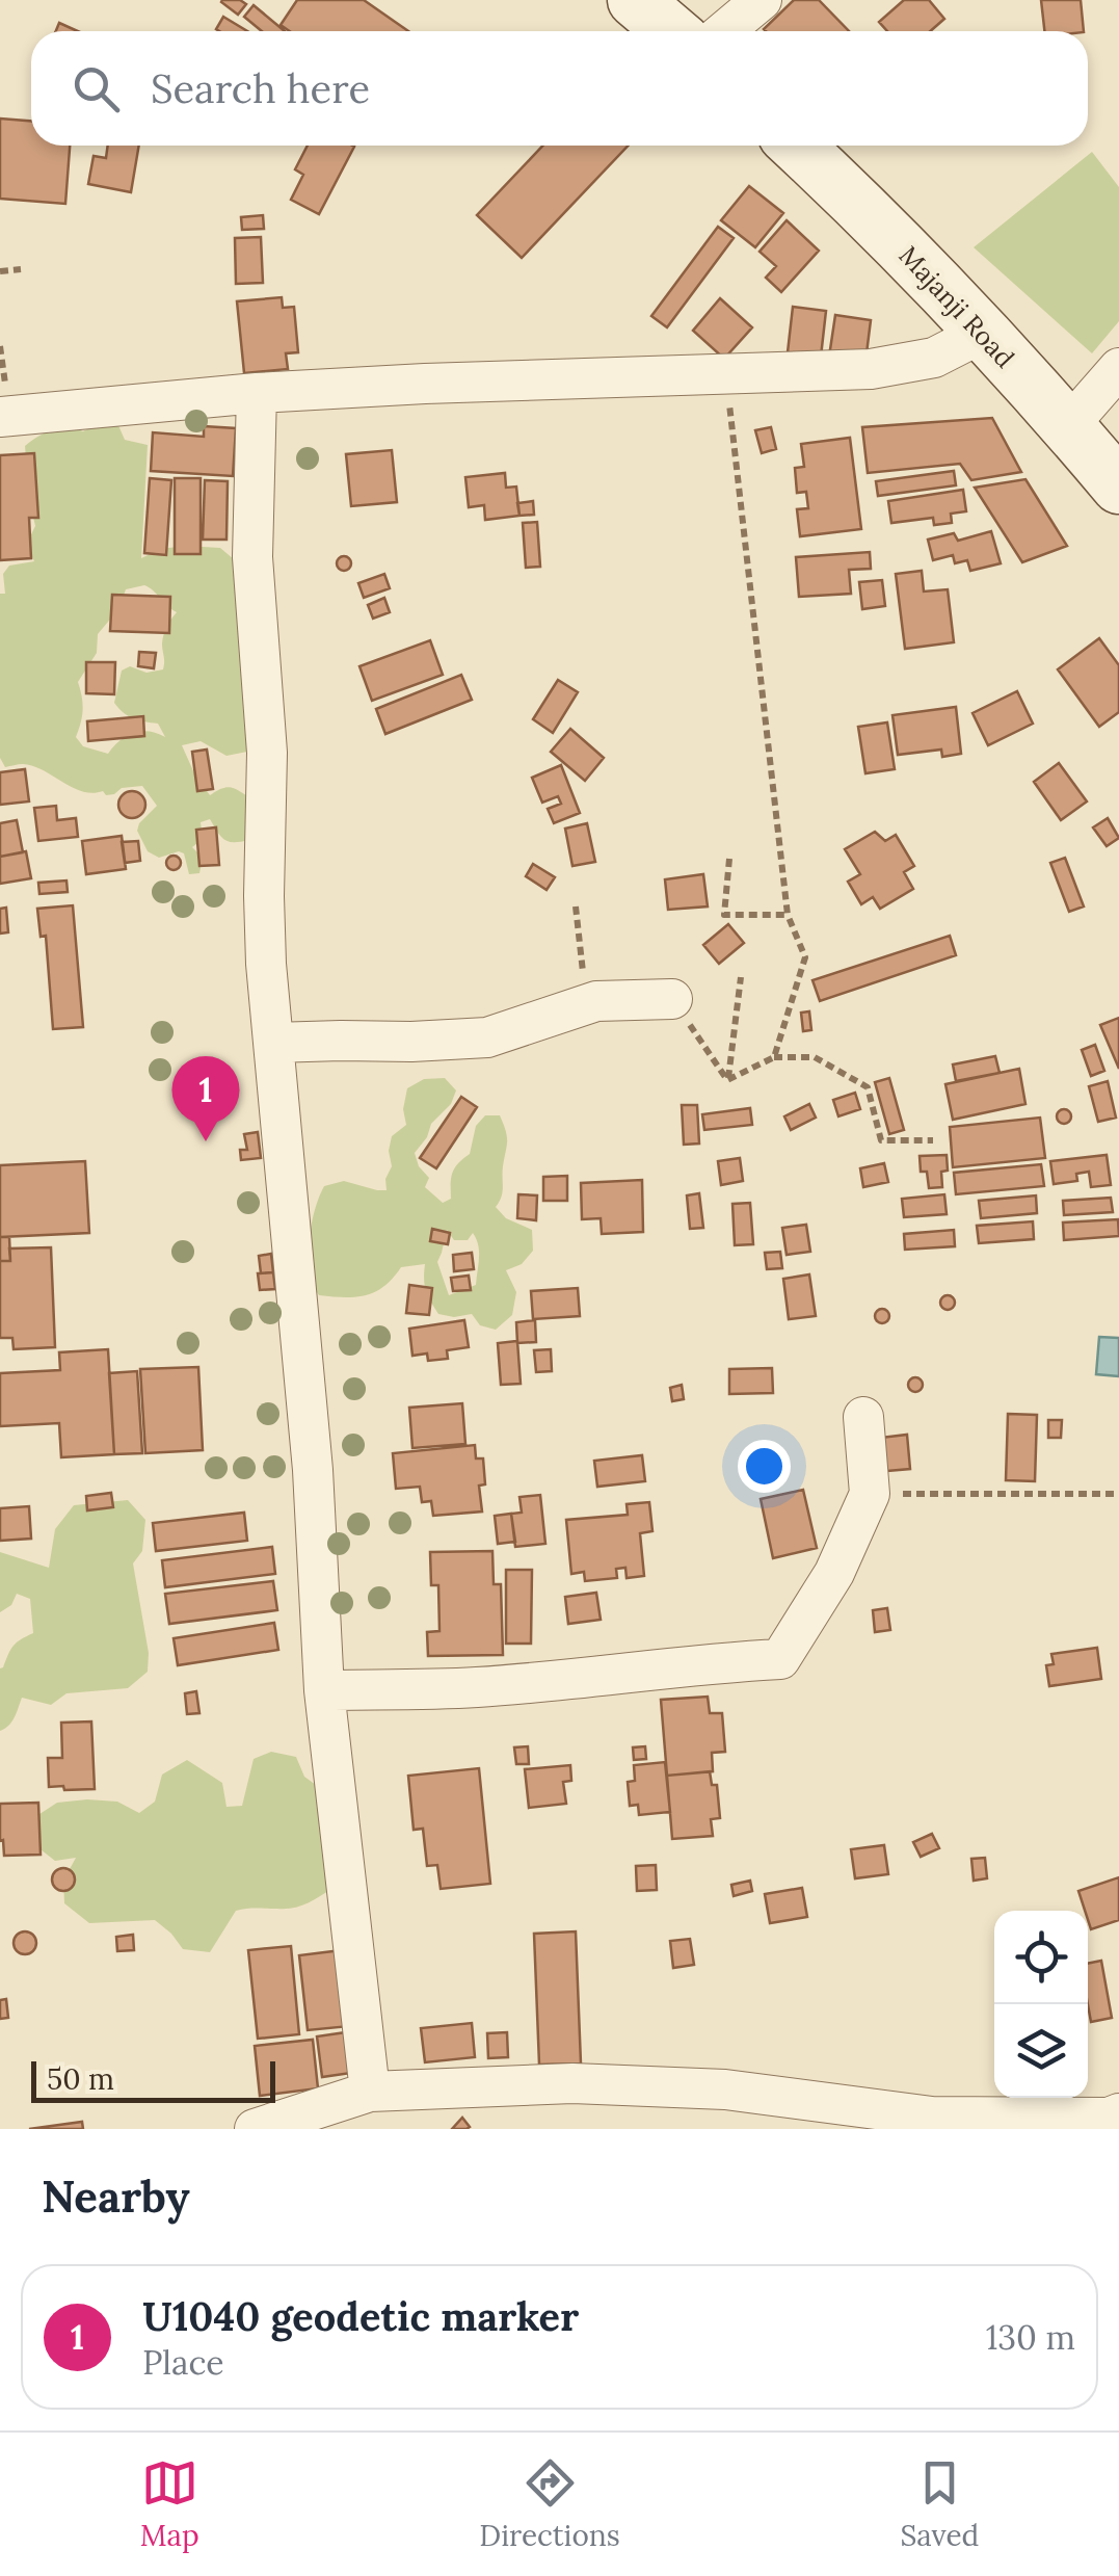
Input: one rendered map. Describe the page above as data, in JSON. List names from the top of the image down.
{
  "streets": {
    "main road": ["Majanji Road"]
  },
  "scale_bar": "50 m",
  "page": {
    "search": "Search here",
    "pins": "1",
    "scale": "50 m",
    "heading": "Nearby",
    "list": [
      {
        "mark": "1",
        "name": "U1040 geodetic marker",
        "note": "Place",
        "value": "130 m"
      }
    ],
    "nav": ["Map", "Directions", "Saved"]
  }
}
